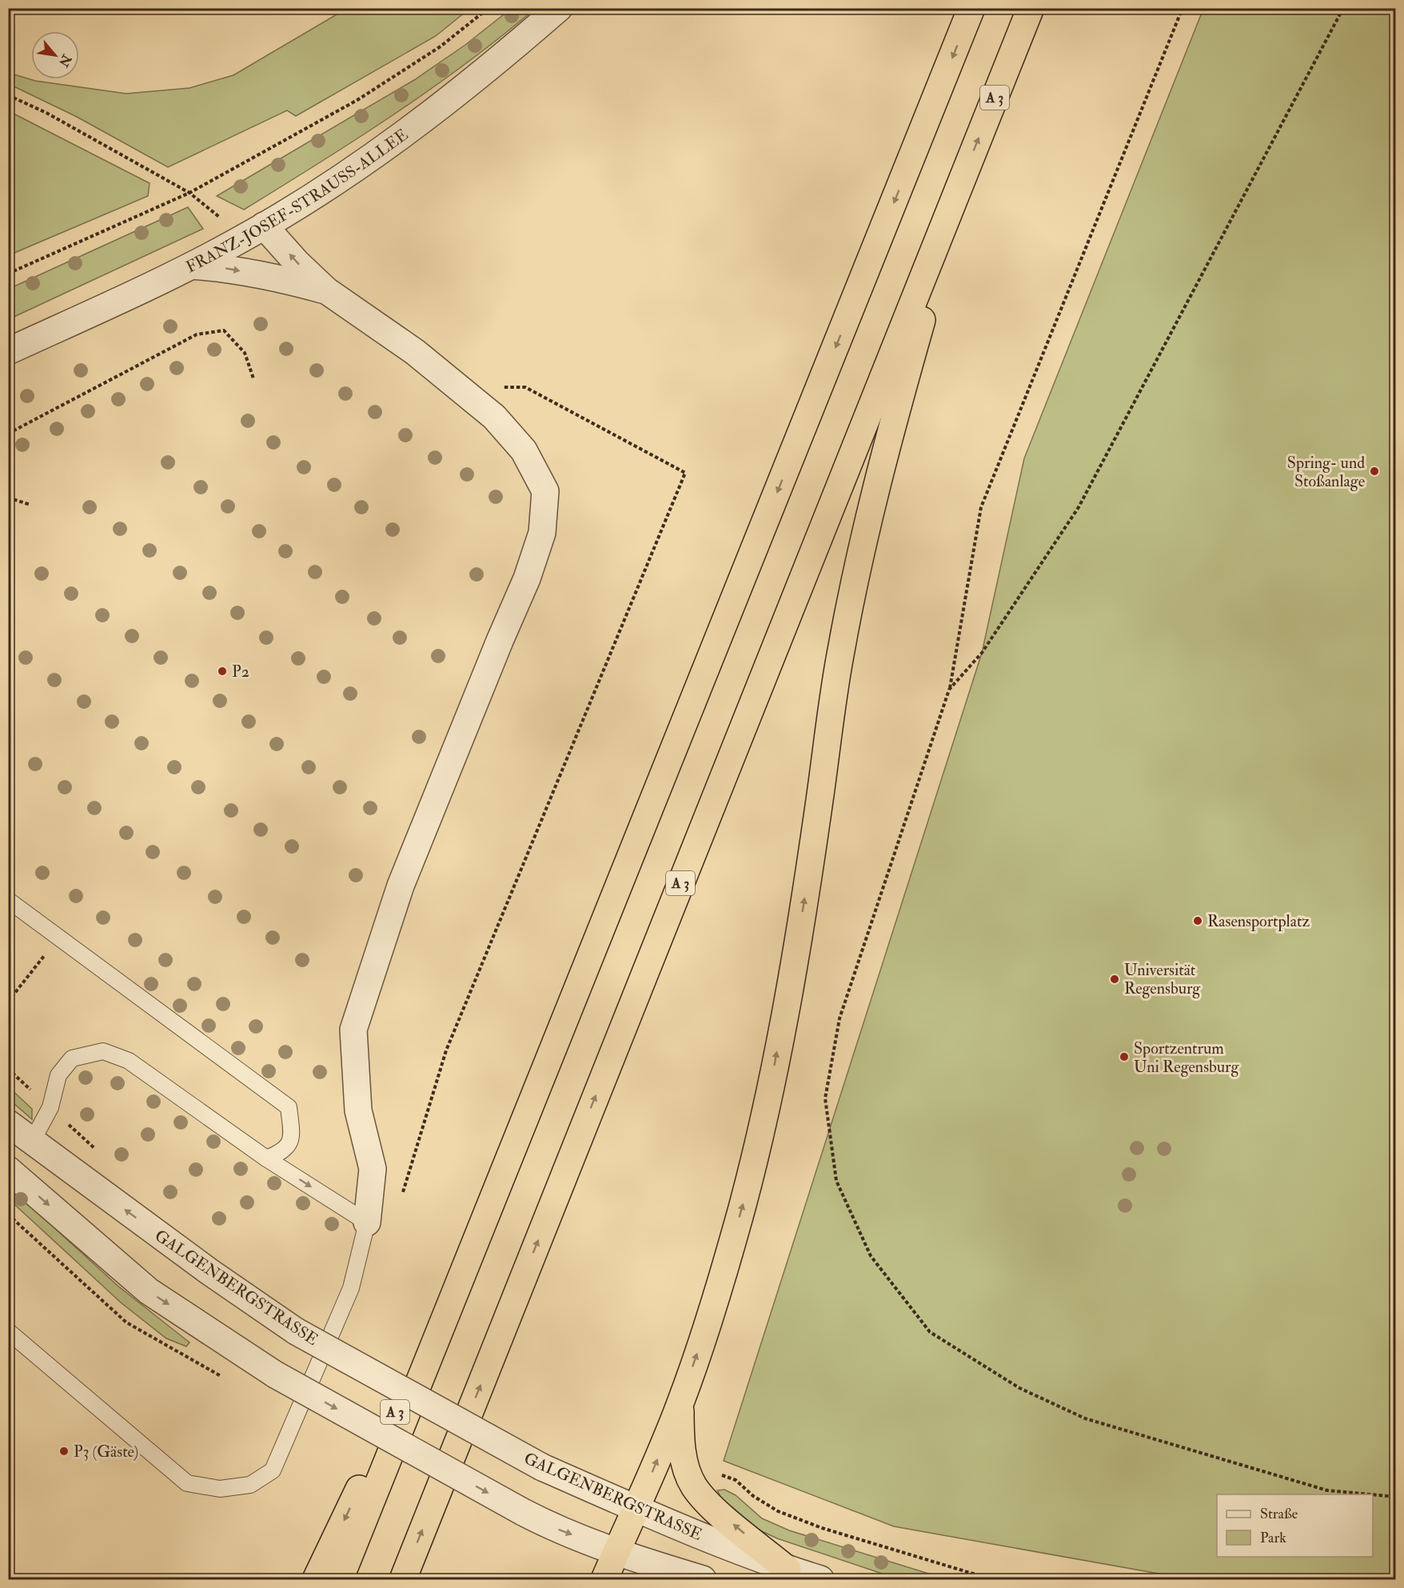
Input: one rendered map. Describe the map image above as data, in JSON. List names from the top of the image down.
{
  "streets": {
    "highway": ["A 3"],
    "street": ["FRANZ-JOSEF-STRAUSS-ALLEE", "GALGENBERGSTRASSE"]
  },
  "crossings": [
    ["A 3", "GALGENBERGSTRASSE"]
  ],
  "places": [
    "Spring- und Stoßanlage",
    "P2",
    "Rasensportplatz",
    "Universität Regensburg",
    "Sportzentrum Uni Regensburg",
    "P3 (Gäste)"
  ],
  "legend": ["Straße", "Park"],
  "north": "bottom right"
}
